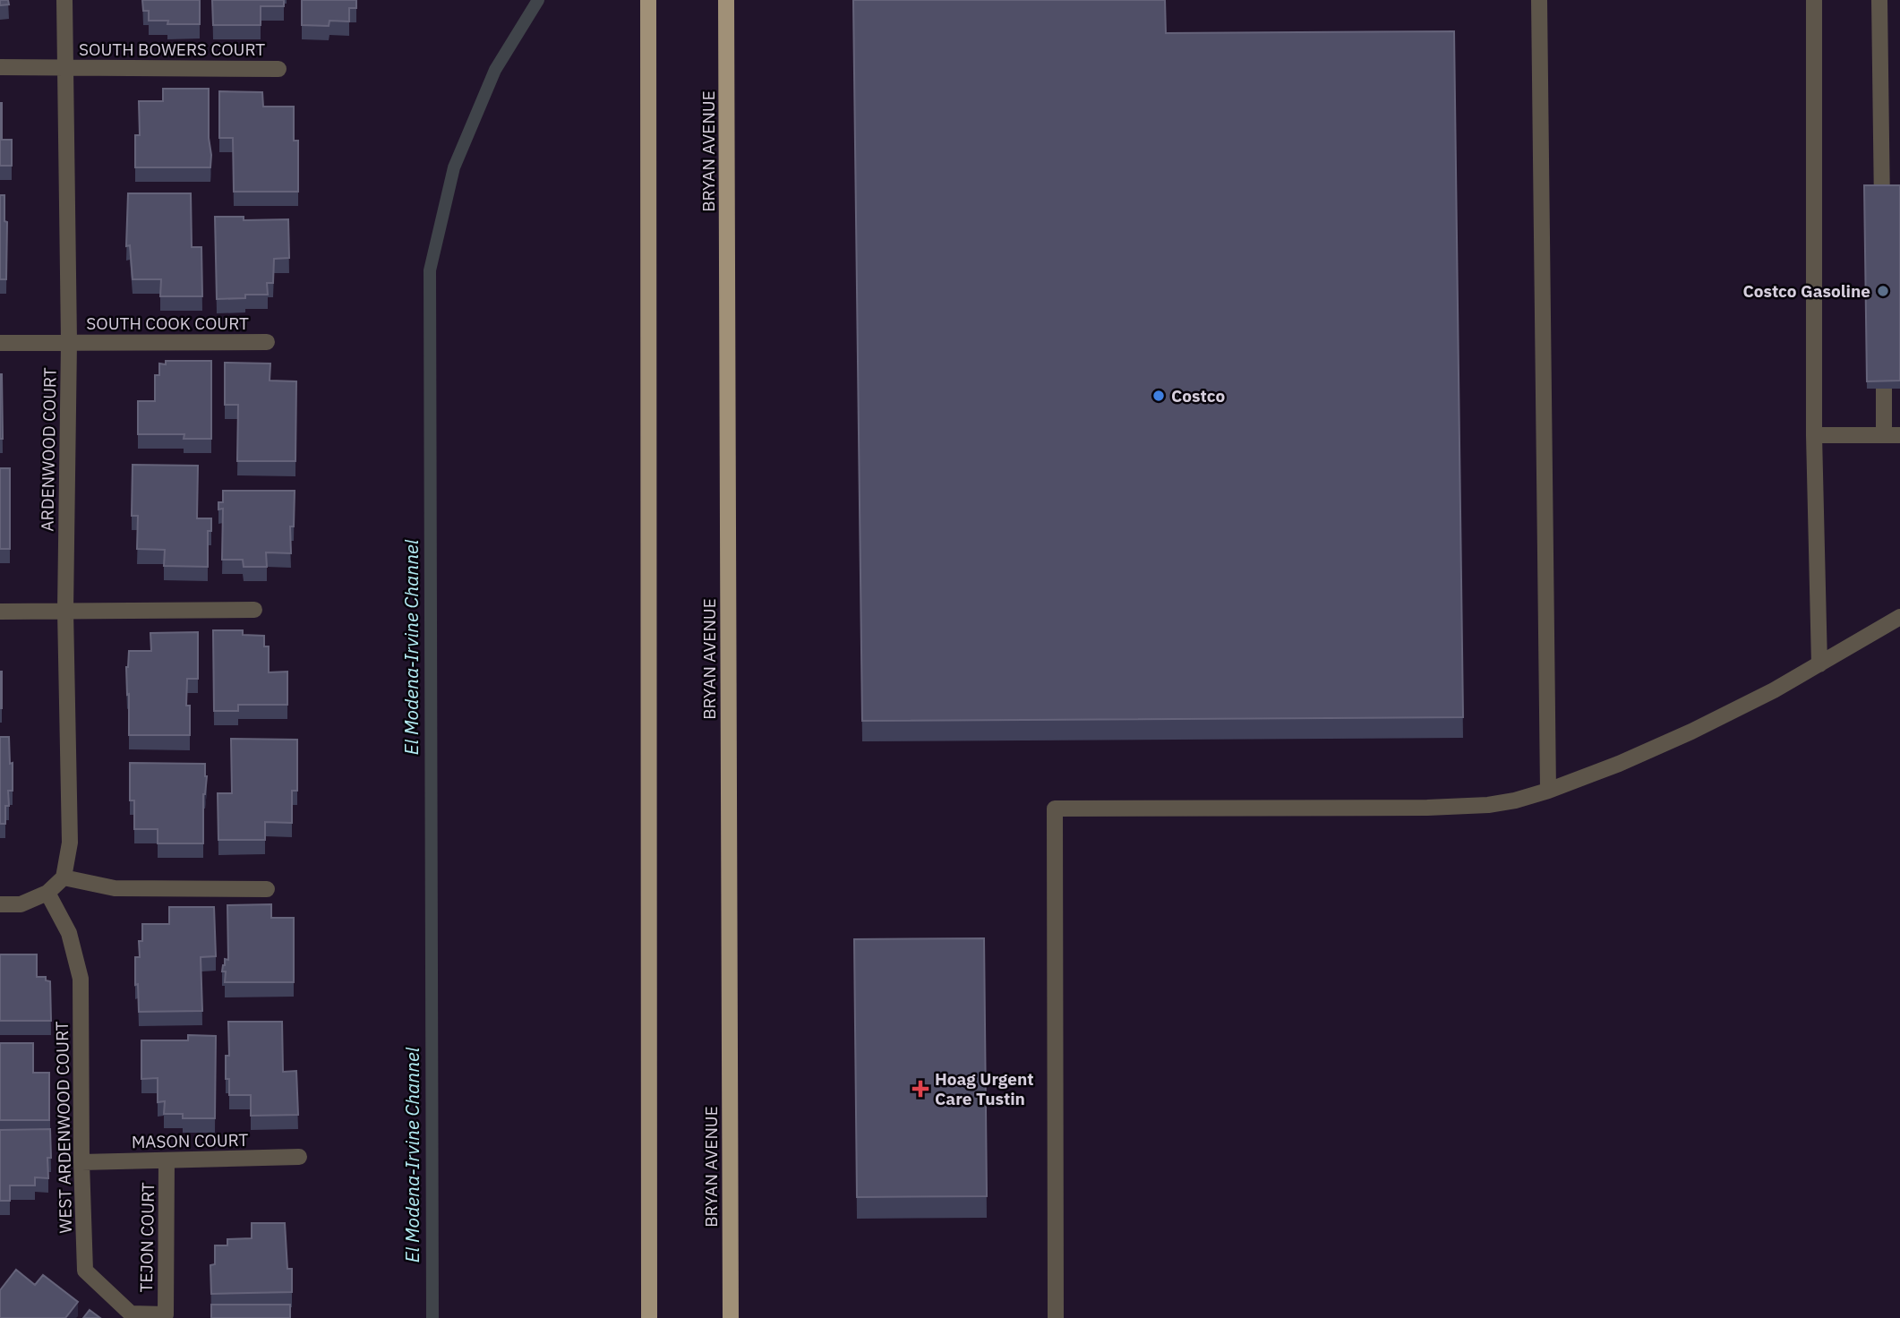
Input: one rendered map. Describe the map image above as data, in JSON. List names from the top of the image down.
{
  "streets": {
    "main road": ["BRYAN AVENUE"],
    "street": [
      "SOUTH BOWERS COURT",
      "SOUTH COOK COURT",
      "ARDENWOOD COURT",
      "WEST ARDENWOOD COURT",
      "MASON COURT",
      "TEJON COURT"
    ]
  },
  "crossings": [
    ["SOUTH BOWERS COURT", "ARDENWOOD COURT"],
    ["SOUTH COOK COURT", "ARDENWOOD COURT"],
    ["WEST ARDENWOOD COURT", "MASON COURT"],
    ["WEST ARDENWOOD COURT", "TEJON COURT"],
    ["MASON COURT", "TEJON COURT"]
  ],
  "water": ["El Modena-Irvine Channel"],
  "places": {
    "other": ["Costco Gasoline", "Costco"],
    "health": ["Hoag Urgent Care Tustin"]
  }
}
